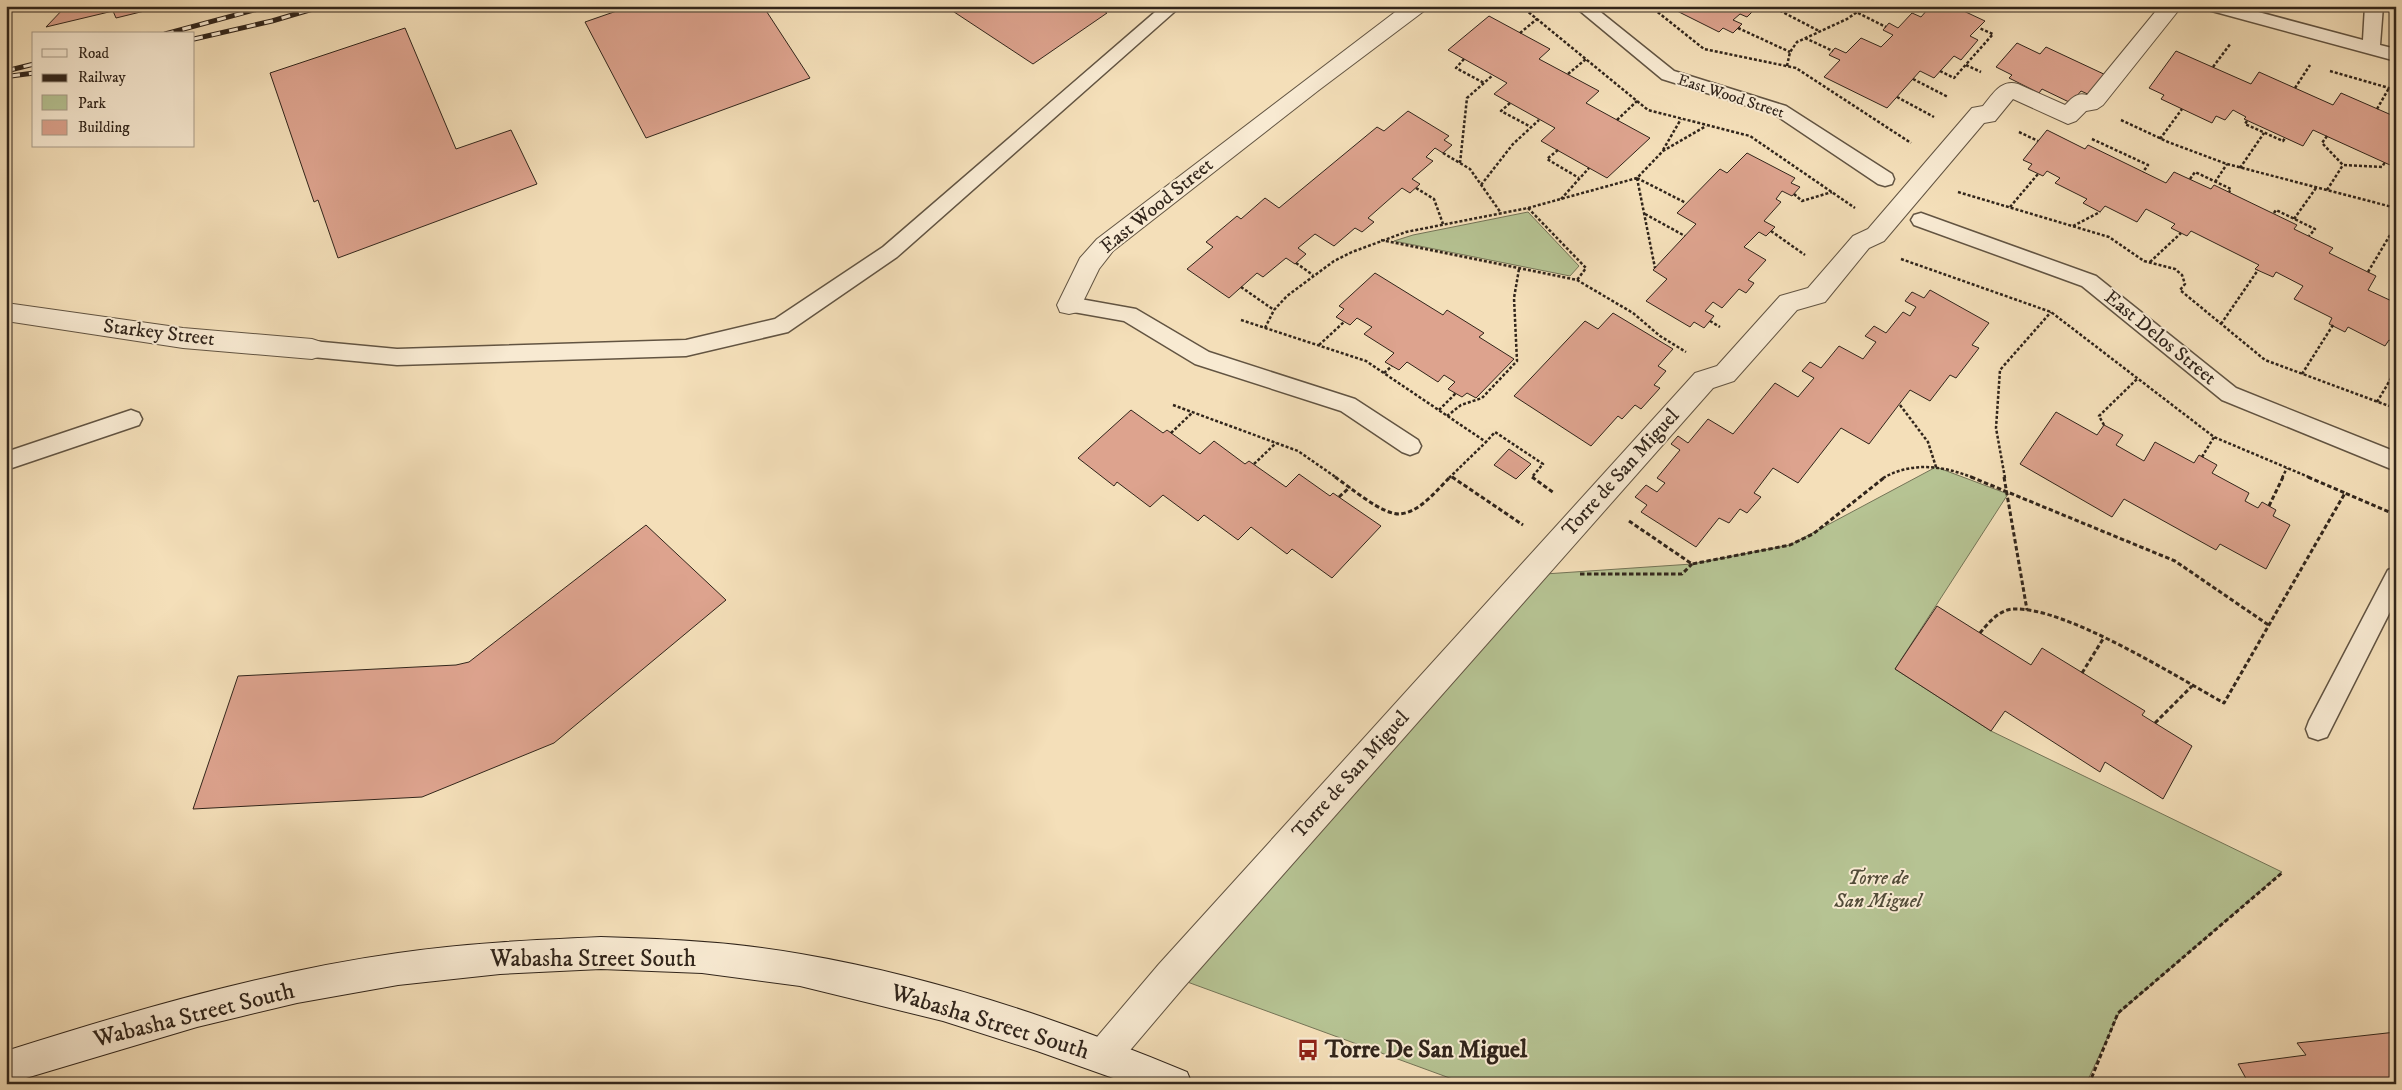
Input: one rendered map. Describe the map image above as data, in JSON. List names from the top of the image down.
{
  "streets": {
    "street": [
      "East Wood Street",
      "Starkey Street",
      "Torre de San Miguel",
      "Wabasha Street South"
    ],
    "lane": ["East Delos Street"]
  },
  "crossings": [
    ["Torre de San Miguel", "Wabasha Street South"]
  ],
  "parks": ["Torre de San Miguel"],
  "places": {
    "bus stop": ["Torre De San Miguel"]
  },
  "legend": [
    "Road",
    "Railway",
    "Park",
    "Building"
  ]
}
